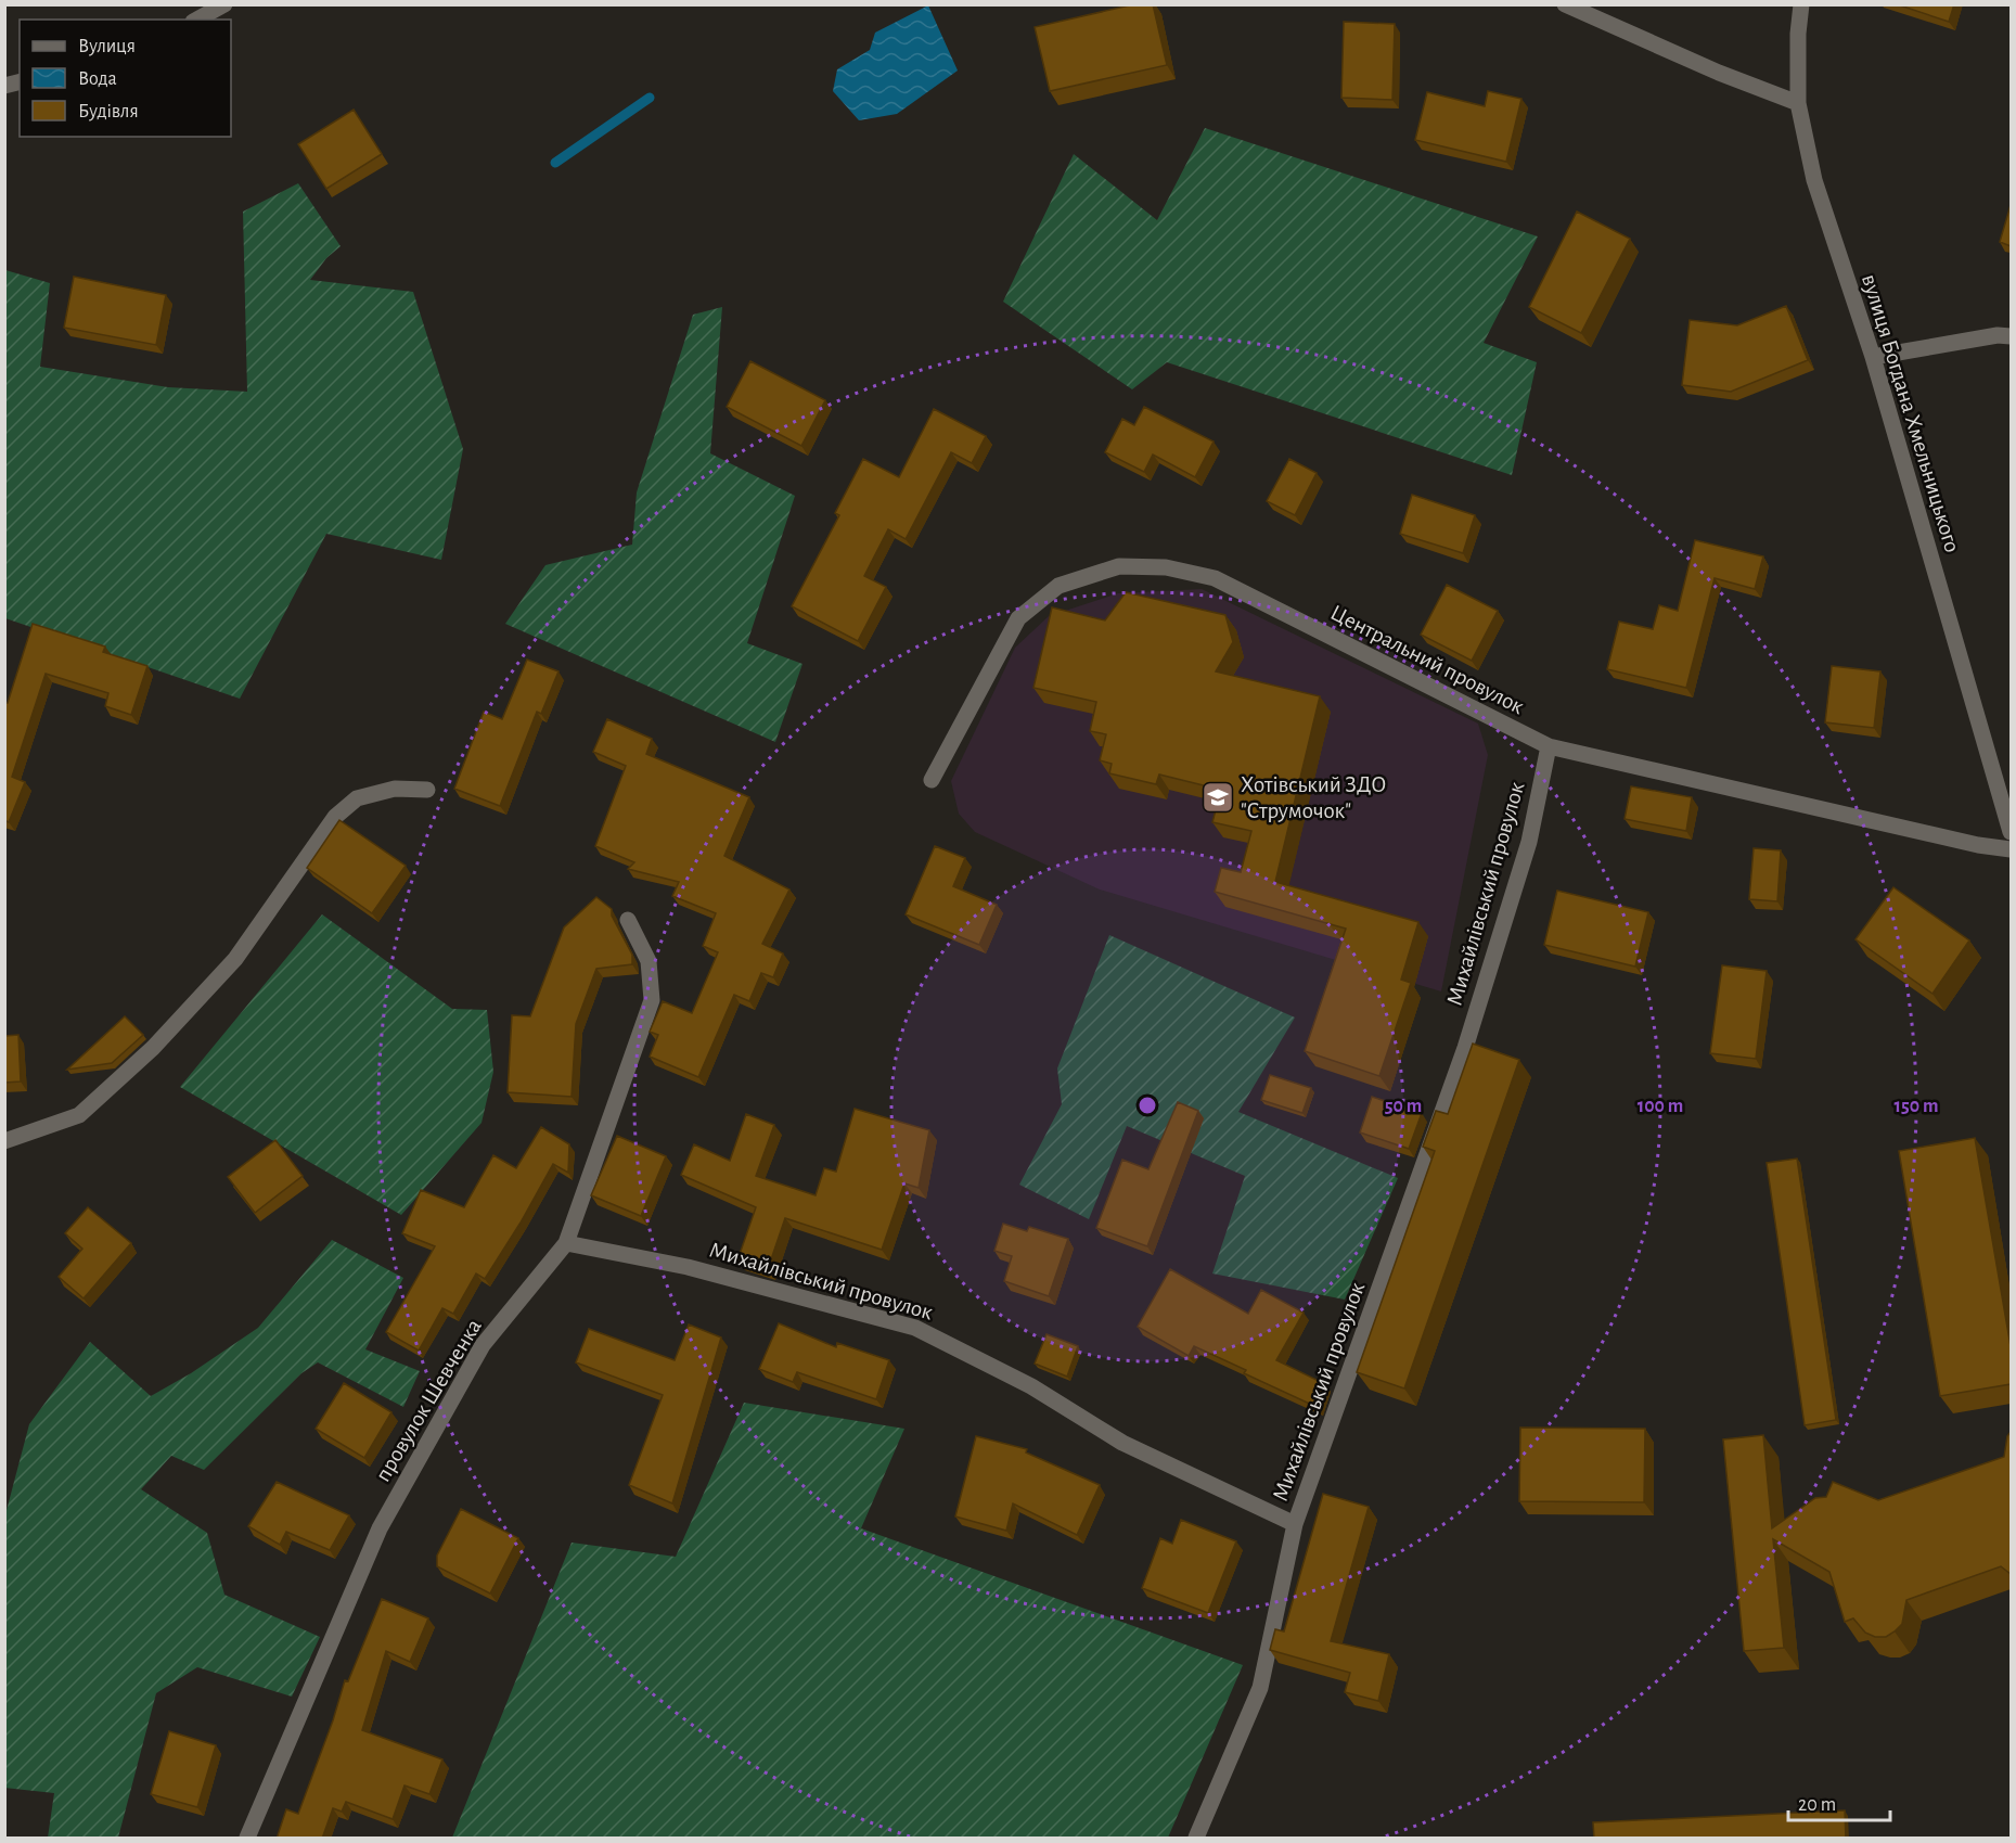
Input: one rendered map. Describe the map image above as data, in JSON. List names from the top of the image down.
{
  "streets": {
    "street": [
      "вулиця Богдана Хмельницького",
      "Центральний провулок",
      "Михайлівський провулок",
      "провулок Шевченка"
    ]
  },
  "crossings": [
    ["Центральний провулок", "Михайлівський провулок"],
    ["Михайлівський провулок", "провулок Шевченка"]
  ],
  "places": {
    "school or university": ["Хотівський ЗДО \"Струмочок\""]
  },
  "legend": ["Вулиця", "Вода", "Будівля"],
  "scale_bar": "20 m",
  "rings": ["50 m", "100 m", "150 m"]
}
